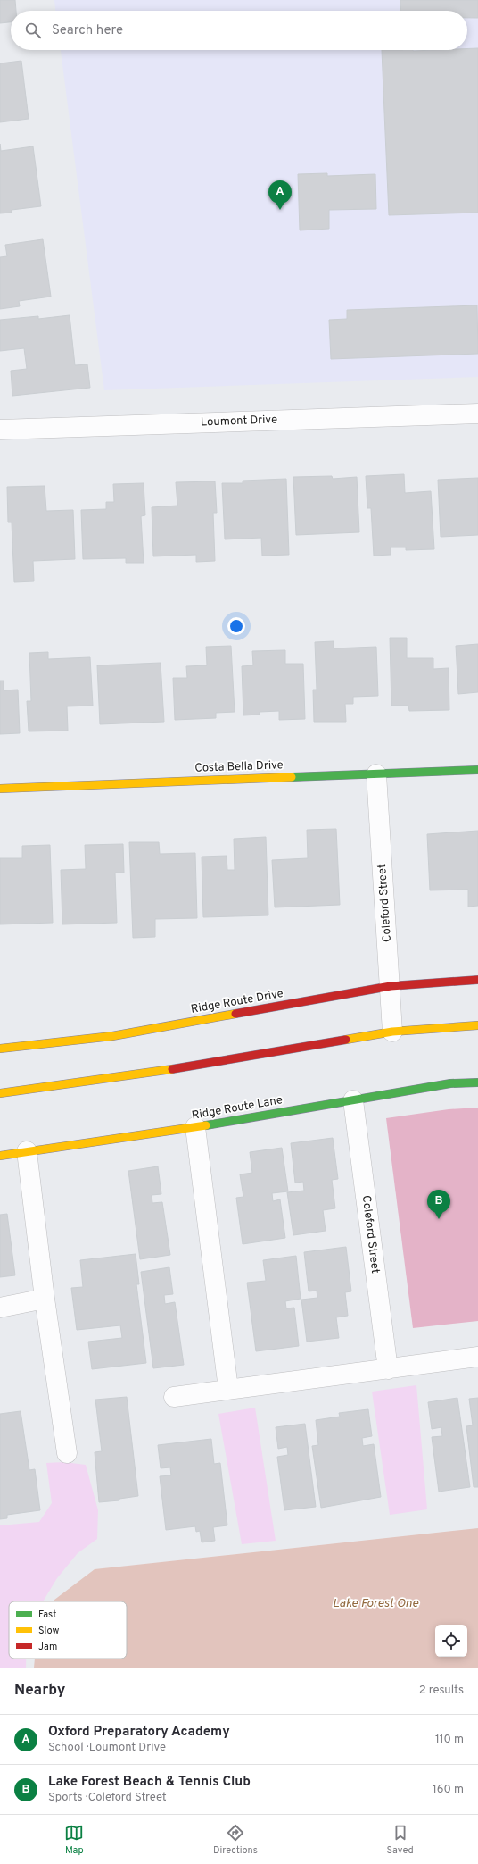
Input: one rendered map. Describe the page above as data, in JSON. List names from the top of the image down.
{
  "streets": {
    "street": [
      "Loumont Drive",
      "Costa Bella Drive",
      "Coleford Street",
      "Ridge Route Drive",
      "Ridge Route Lane"
    ]
  },
  "crossings": [
    ["Costa Bella Drive", "Coleford Street"],
    ["Coleford Street", "Ridge Route Drive"],
    ["Coleford Street", "Ridge Route Lane"]
  ],
  "water": ["Lake Forest One"],
  "legend": ["Fast", "Slow", "Jam"],
  "page": {
    "search": "Search here",
    "pins": ["A", "B"],
    "heading": ["Nearby", "2 results"],
    "list": [
      {
        "mark": "A",
        "name": "Oxford Preparatory Academy",
        "note": "School · Loumont Drive",
        "value": "110 m"
      },
      {
        "mark": "B",
        "name": "Lake Forest Beach & Tennis Club",
        "note": "Sports · Coleford Street",
        "value": "160 m"
      }
    ],
    "nav": ["Map", "Directions", "Saved"]
  }
}
